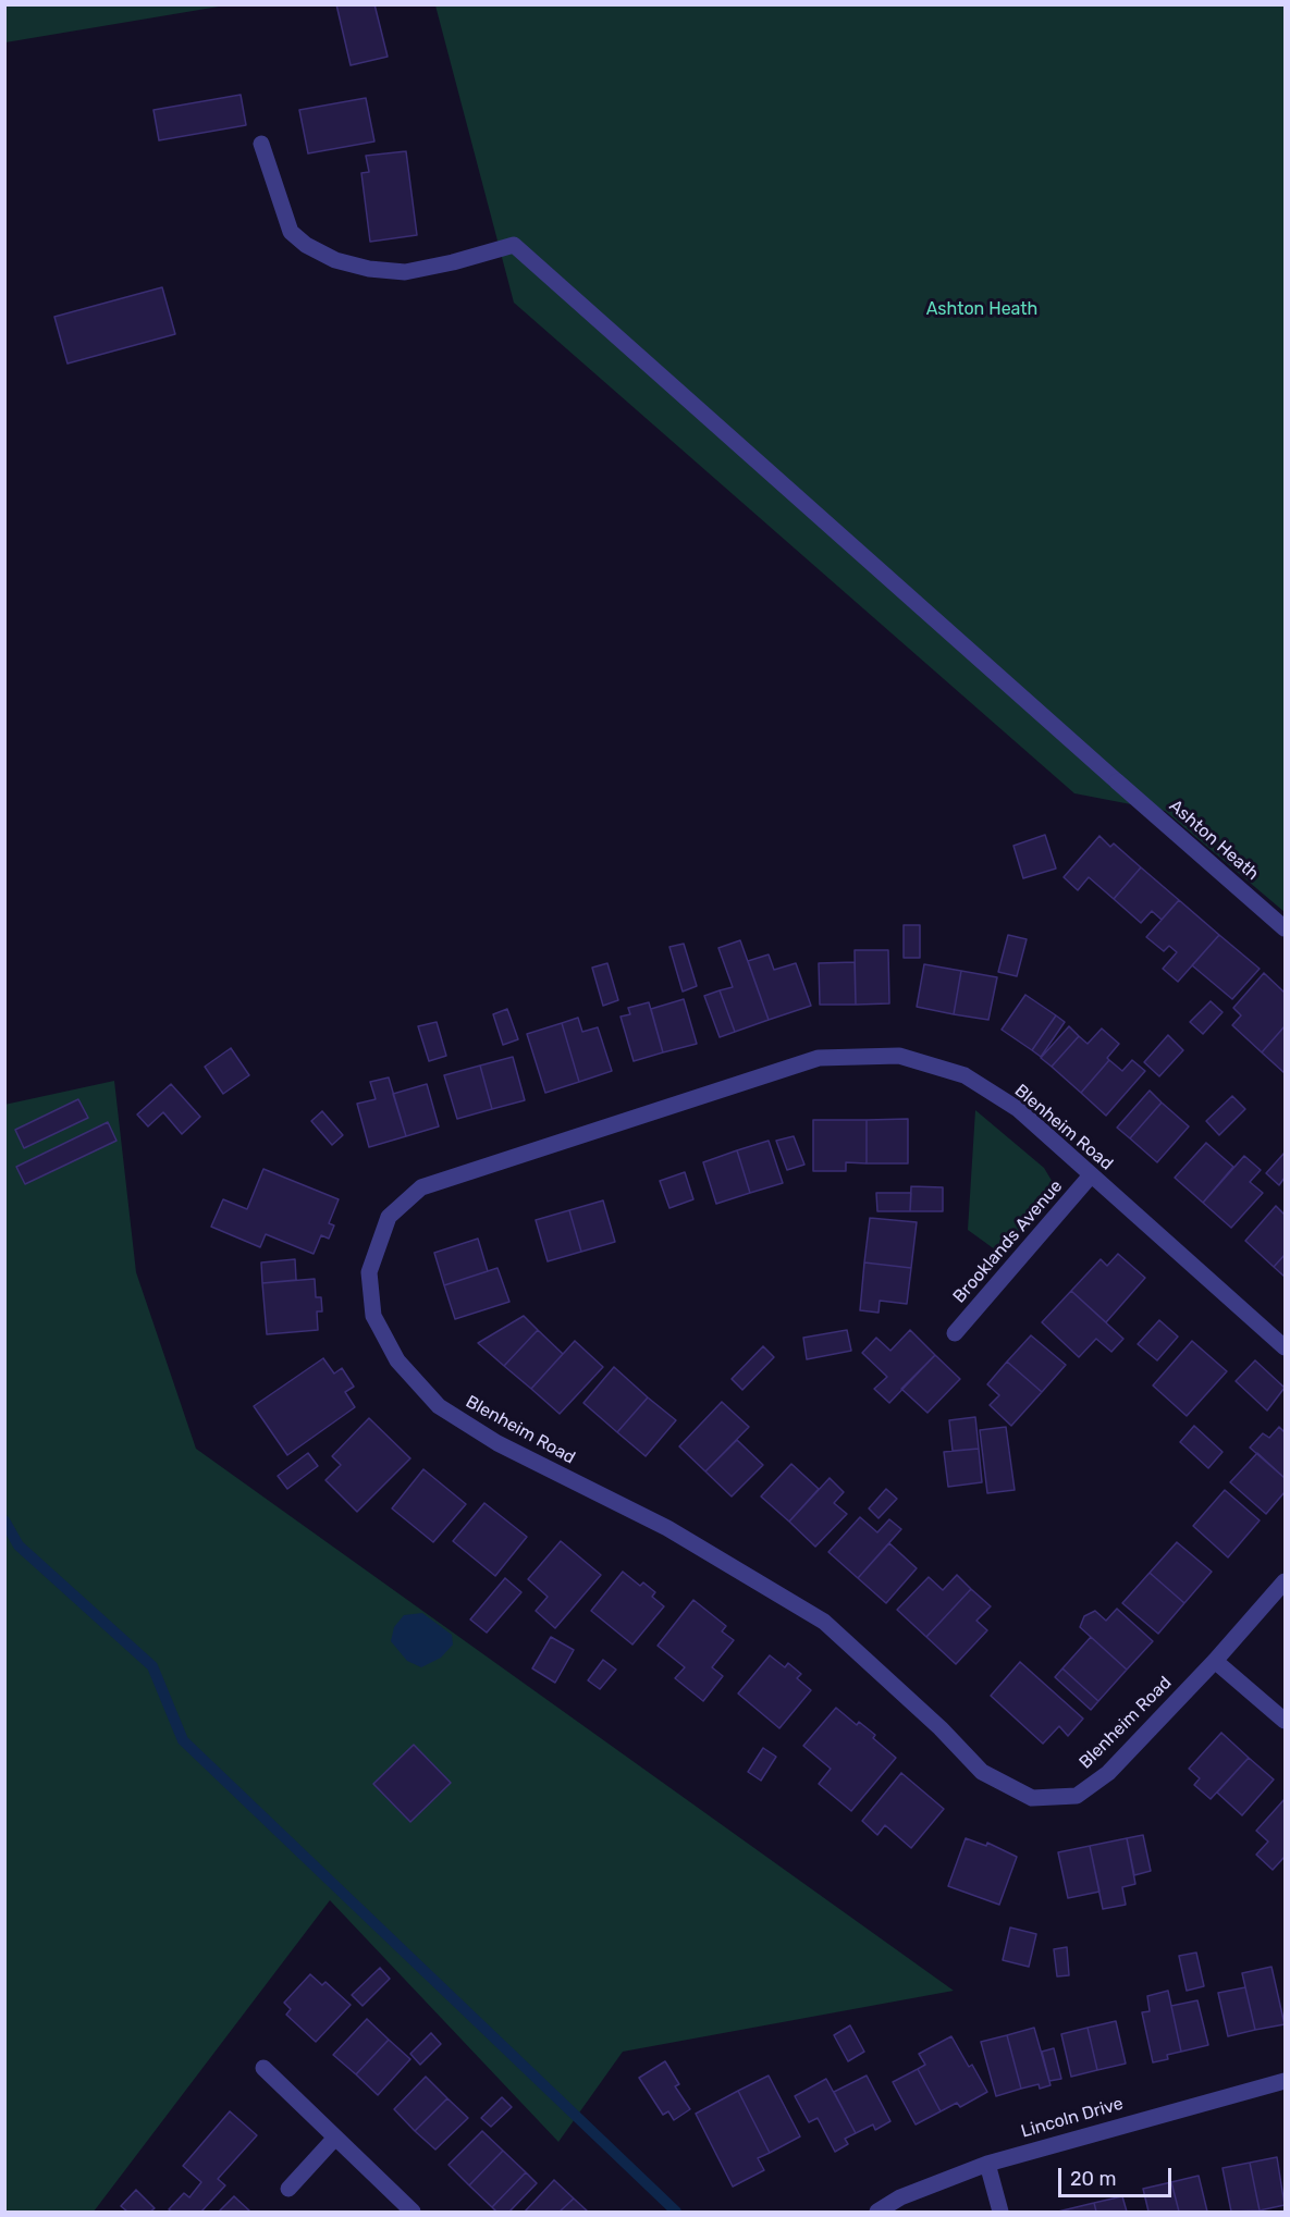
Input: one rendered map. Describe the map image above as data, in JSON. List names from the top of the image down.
{
  "streets": {
    "street": [
      "Ashton Heath",
      "Blenheim Road",
      "Brooklands Avenue",
      "Lincoln Drive"
    ]
  },
  "crossings": [
    ["Blenheim Road", "Brooklands Avenue"]
  ],
  "parks": ["Ashton Heath"],
  "scale_bar": "20 m"
}
